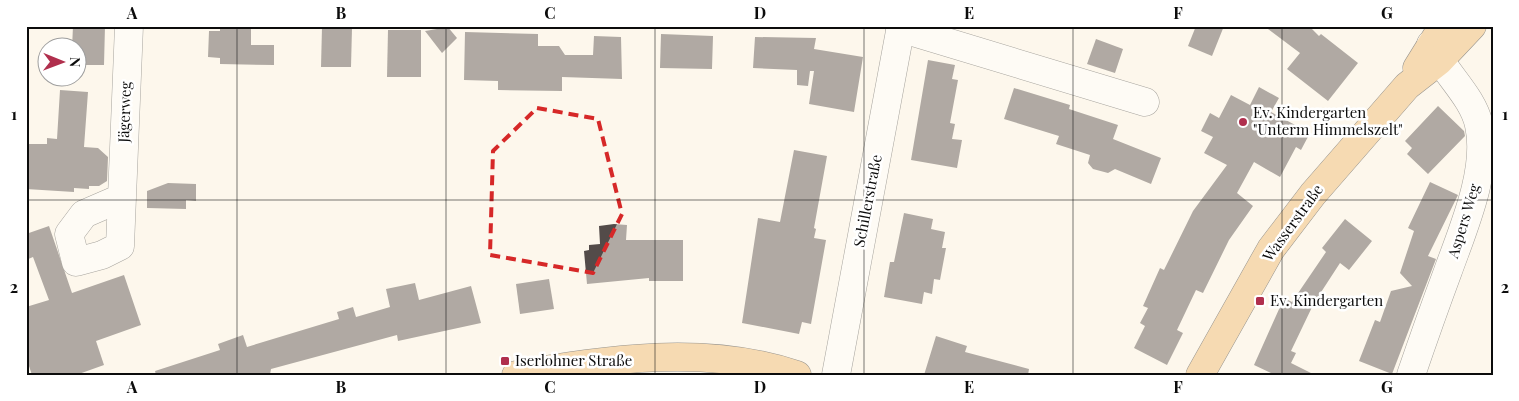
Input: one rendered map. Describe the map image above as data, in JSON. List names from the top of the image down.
{
  "streets": {
    "main road": ["Wasserstraße"],
    "street": ["Jägerweg", "Schillerstraße", "Aspers Weg"]
  },
  "crossings": [
    ["Aspers Weg", "Wasserstraße"]
  ],
  "places": {
    "other": ["Ev. Kindergarten \"Unterm Himmelszelt\""],
    "transit": ["Ev. Kindergarten", "Iserlohner Straße"]
  },
  "north": "right",
  "grid": {
    "columns": [
      "A",
      "B",
      "C",
      "D",
      "E",
      "F",
      "G"
    ],
    "rows": ["1", "2"]
  }
}
